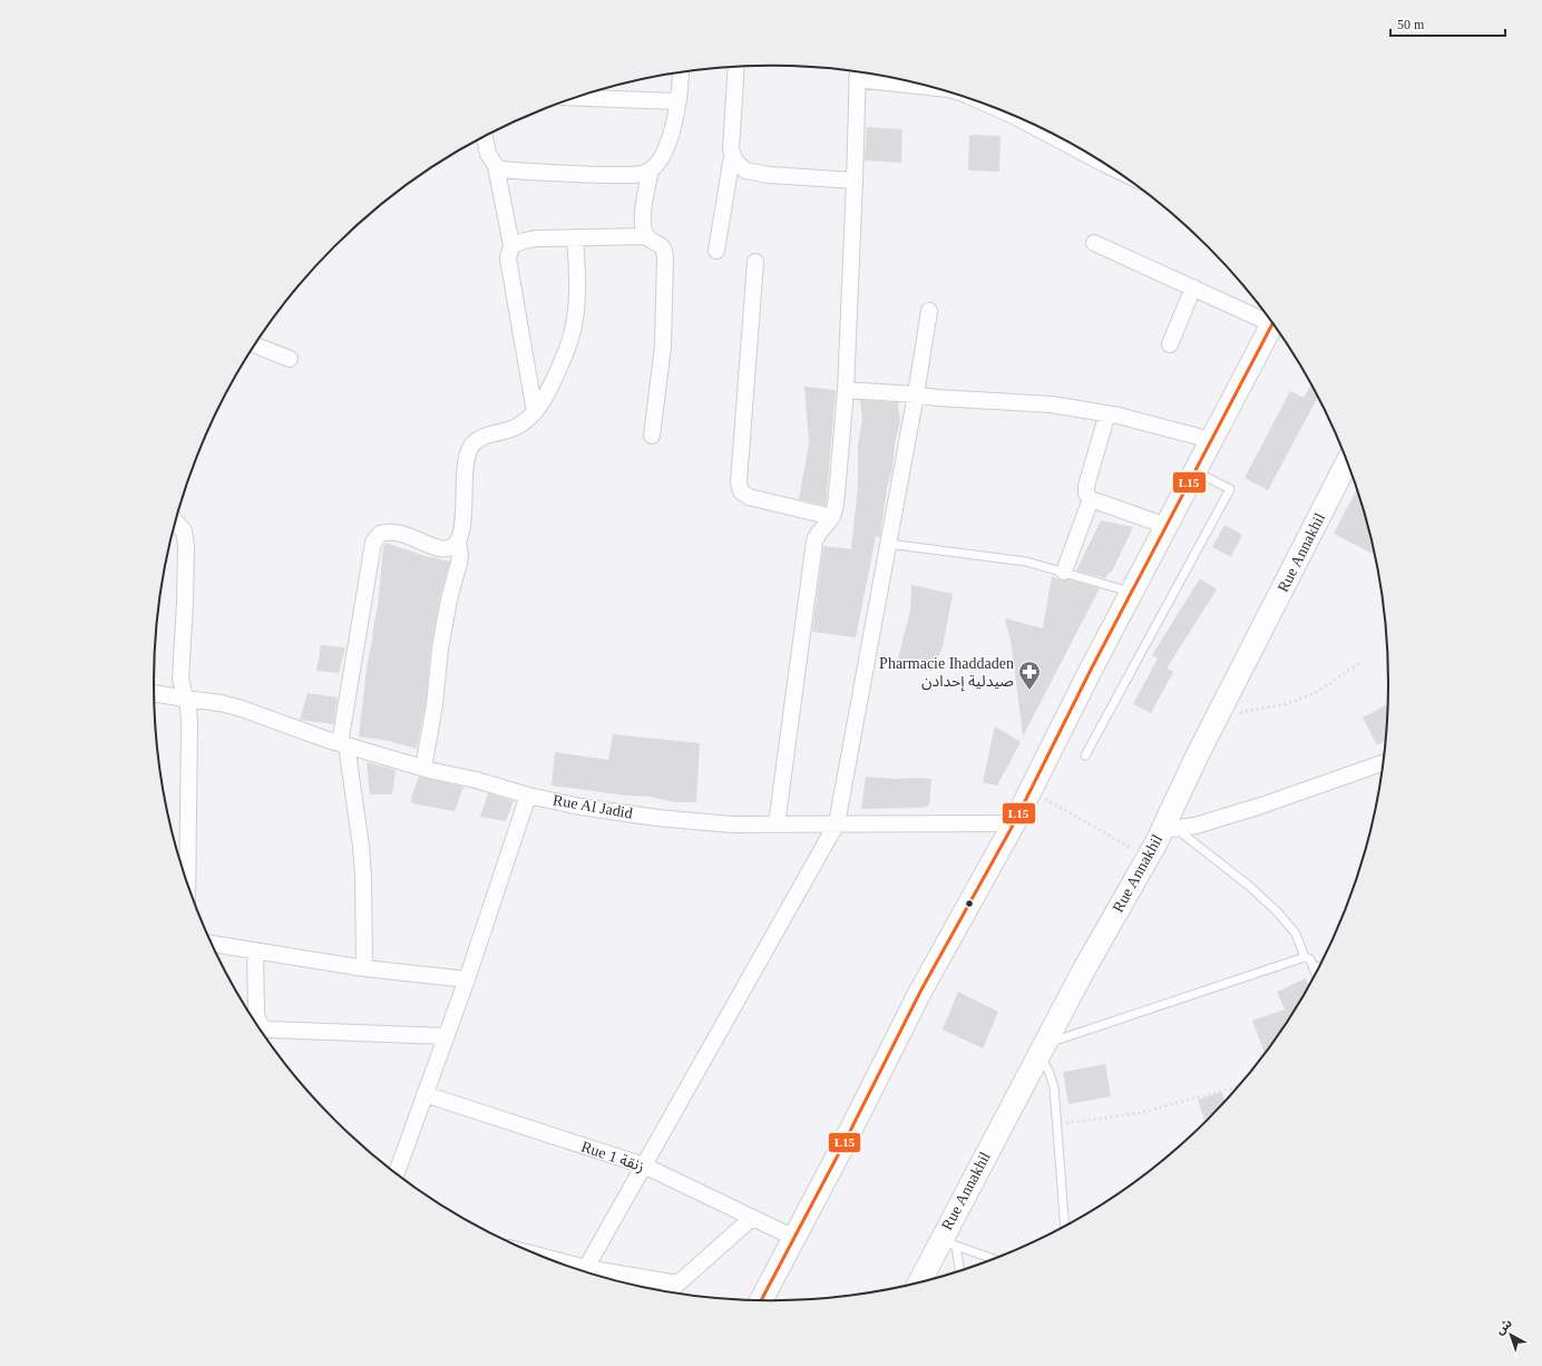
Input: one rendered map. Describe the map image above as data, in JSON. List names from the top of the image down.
{
  "streets": {
    "main road": ["Rue Annakhil"],
    "street": ["Rue Al Jadid", "Rue 1 زنقة"]
  },
  "places": {
    "pharmacy": ["Pharmacie Ihaddaden صيدلية إحدادن"]
  },
  "lines": ["transit line L15"],
  "scale_bar": "50 m",
  "north": "top left"
}
